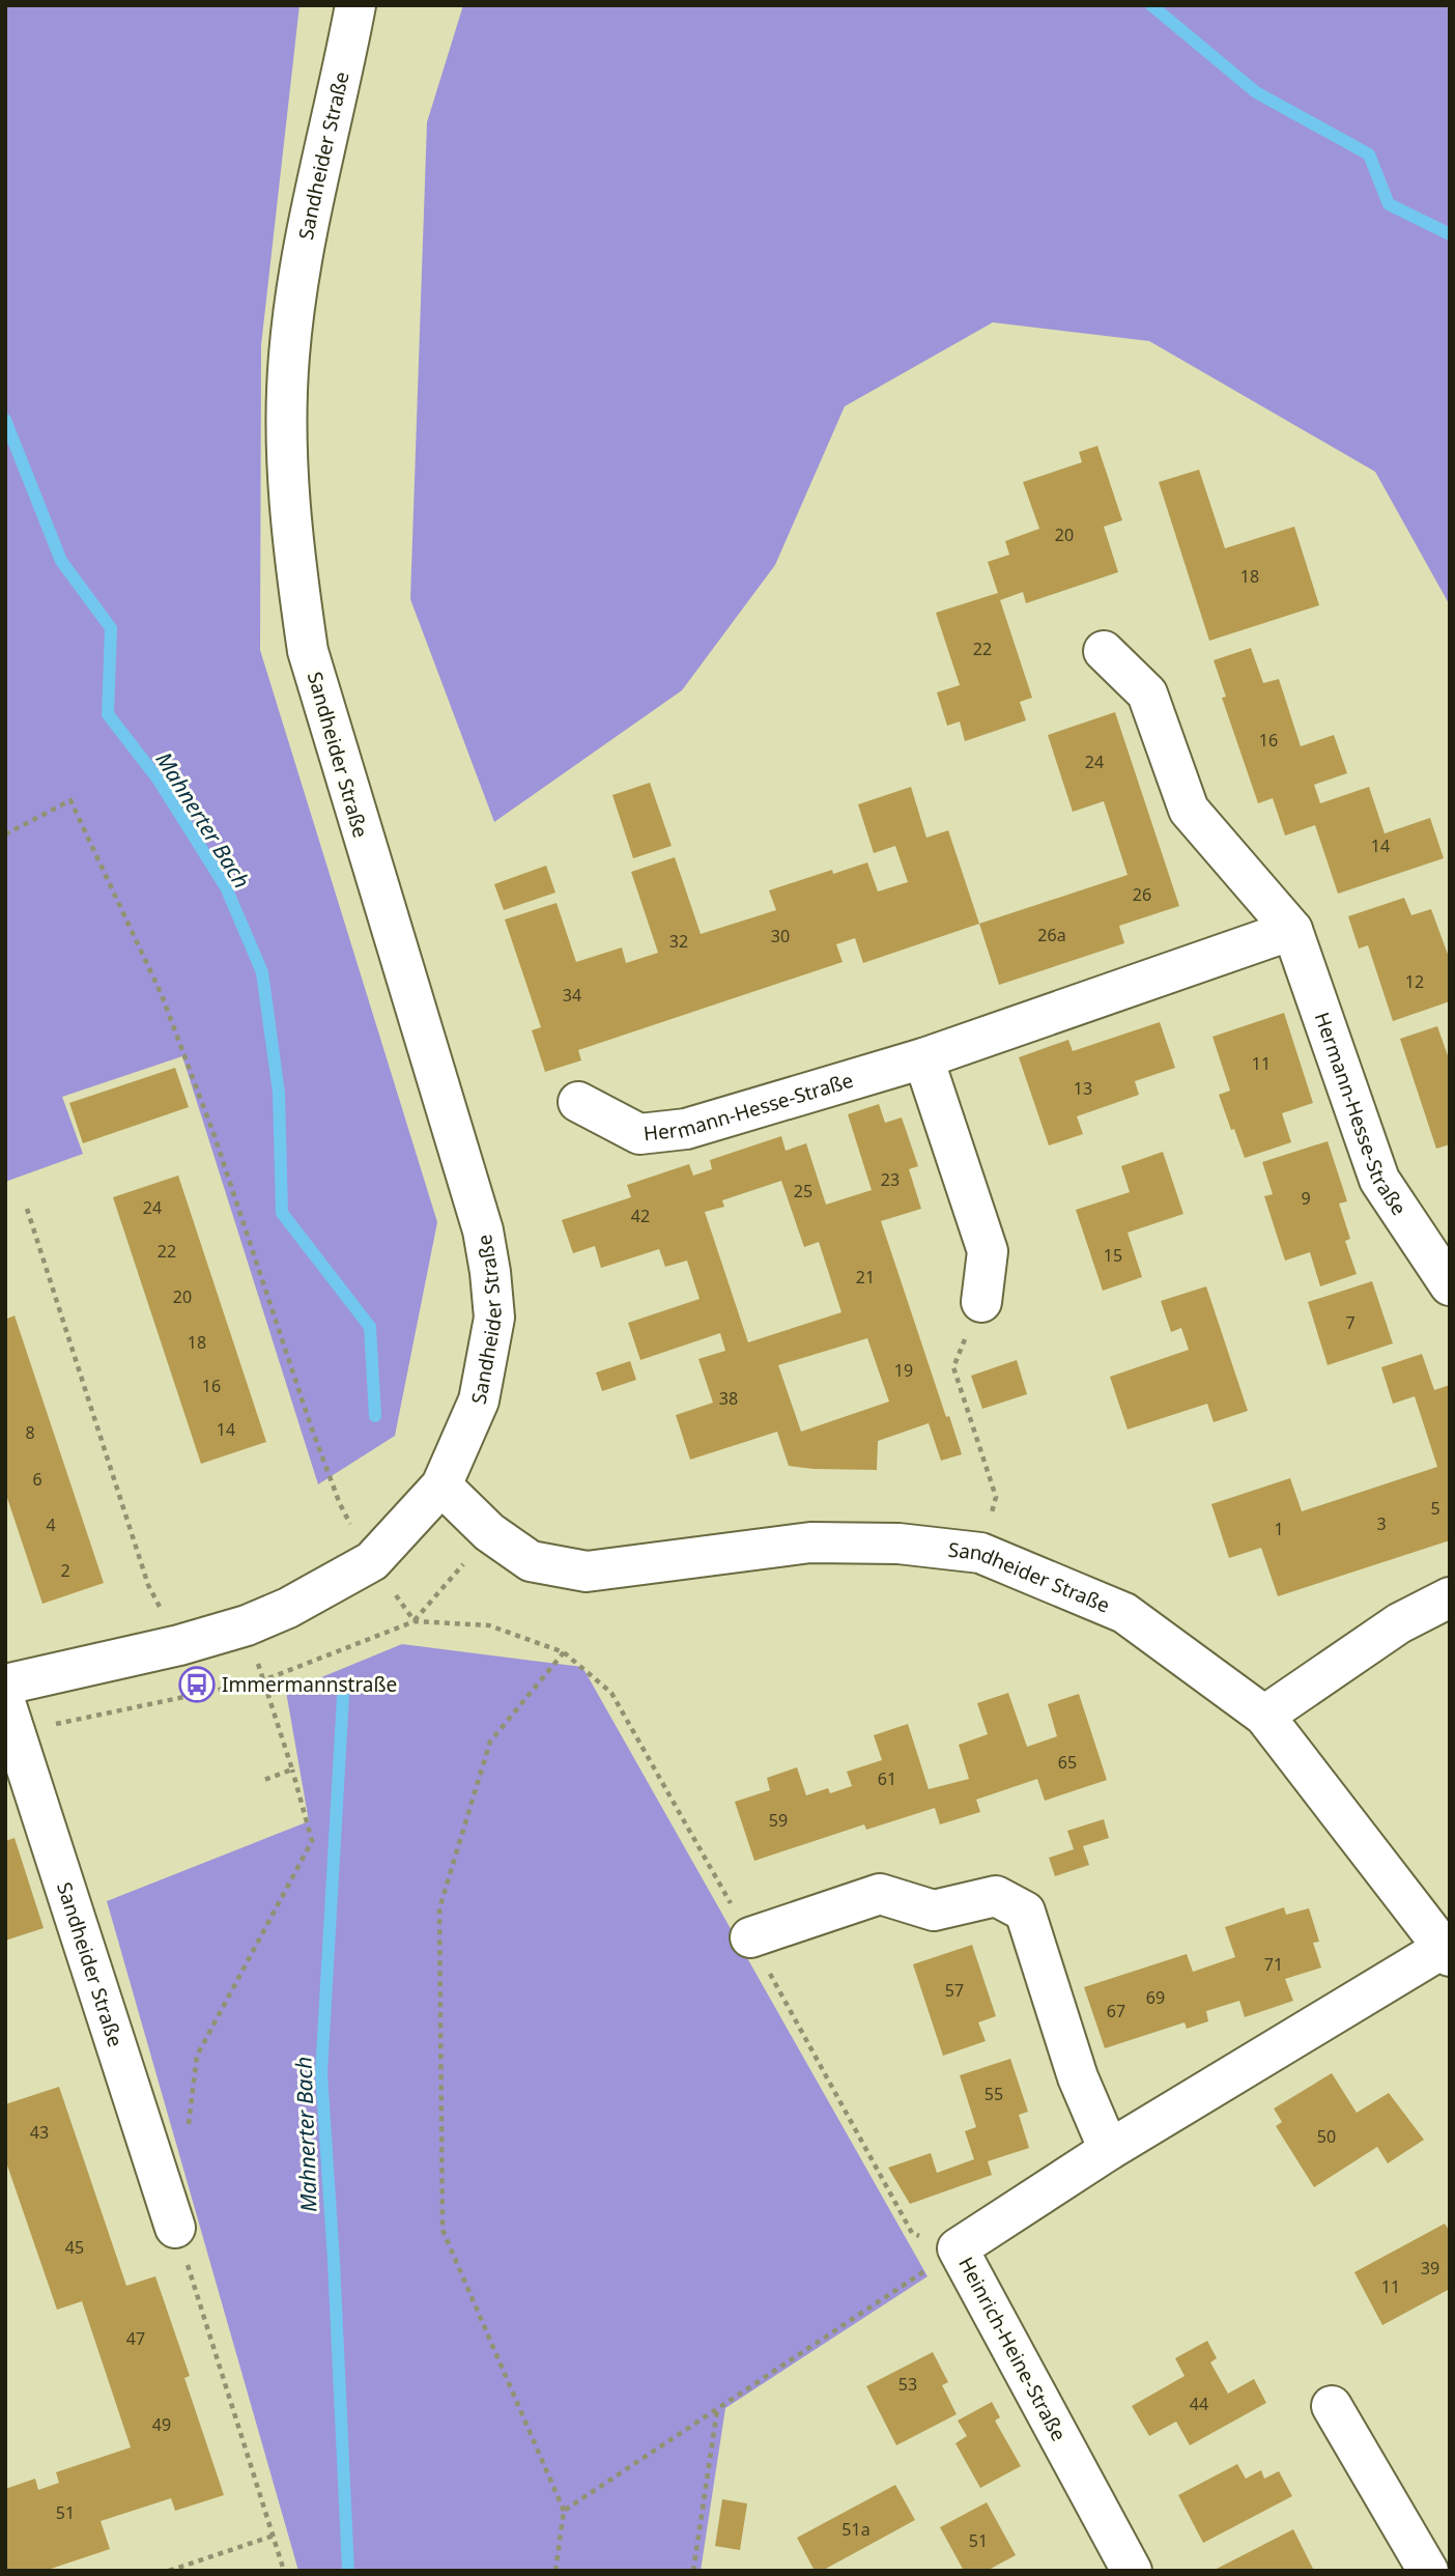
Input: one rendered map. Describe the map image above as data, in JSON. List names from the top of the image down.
{
  "streets": {
    "street": ["Sandheider Straße", "Hermann-Hesse-Straße", "Heinrich-Heine-Straße"]
  },
  "crossings": [
    ["Sandheider Straße", "Heinrich-Heine-Straße"]
  ],
  "water": ["Mahnerter Bach"],
  "places": {
    "bus stop": ["Immermannstraße"]
  },
  "house_numbers": [
    "20",
    "18",
    "22",
    "16",
    "24",
    "14",
    "26",
    "26a",
    "30",
    "32",
    "12",
    "34",
    "11",
    "13",
    "23",
    "25",
    "9",
    "24",
    "42",
    "22",
    "15",
    "21",
    "20",
    "7",
    "18",
    "19",
    "16",
    "38",
    "14",
    "8",
    "6",
    "5",
    "3",
    "4",
    "1",
    "2",
    "65",
    "61",
    "59",
    "71",
    "57",
    "69",
    "67",
    "55",
    "43",
    "50",
    "45",
    "39",
    "11",
    "47",
    "53",
    "44",
    "49",
    "51",
    "51a",
    "51"
  ]
}
